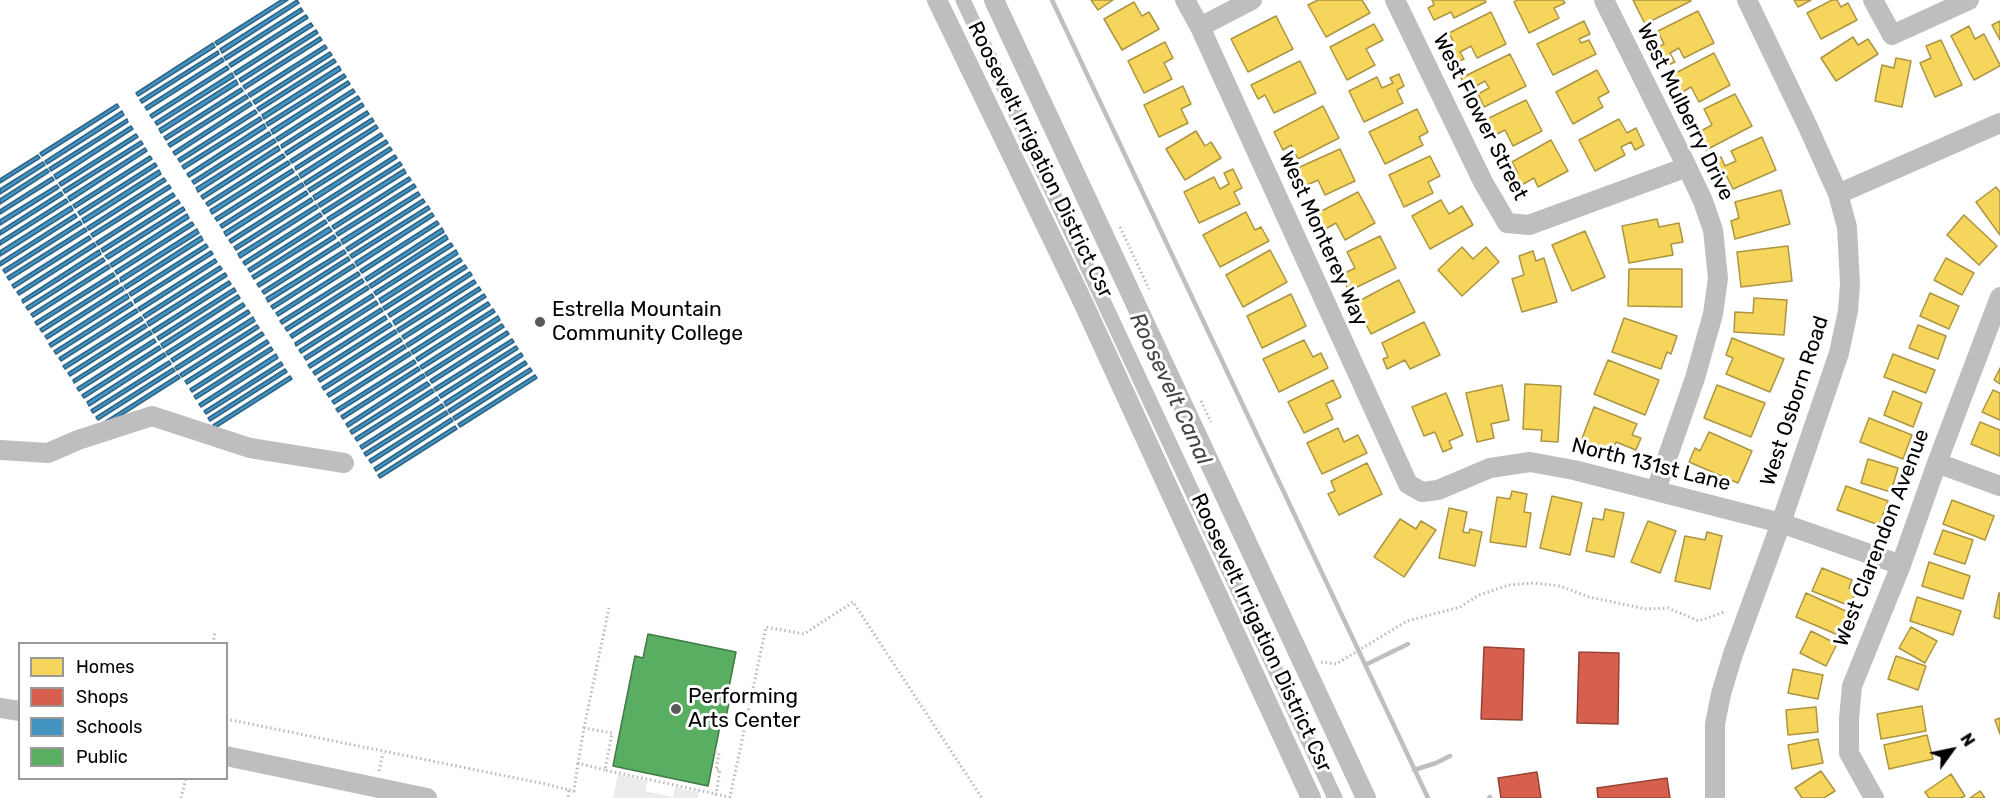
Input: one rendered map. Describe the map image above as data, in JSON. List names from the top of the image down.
{
  "streets": {
    "street": [
      "West Mulberry Drive",
      "West Flower Street",
      "Roosevelt Irrigation District Csr",
      "West Monterey Way",
      "West Osborn Road",
      "North 131st Lane",
      "West Clarendon Avenue"
    ]
  },
  "crossings": [
    ["West Mulberry Drive", "West Flower Street"],
    ["West Mulberry Drive", "North 131st Lane"],
    ["West Monterey Way", "North 131st Lane"],
    ["West Osborn Road", "North 131st Lane"],
    ["North 131st Lane", "West Clarendon Avenue"]
  ],
  "water": ["Roosevelt Canal"],
  "places": ["Estrella Mountain Community College", "Performing Arts Center"],
  "legend": [
    "Homes",
    "Shops",
    "Schools",
    "Public"
  ],
  "north": "top right"
}
